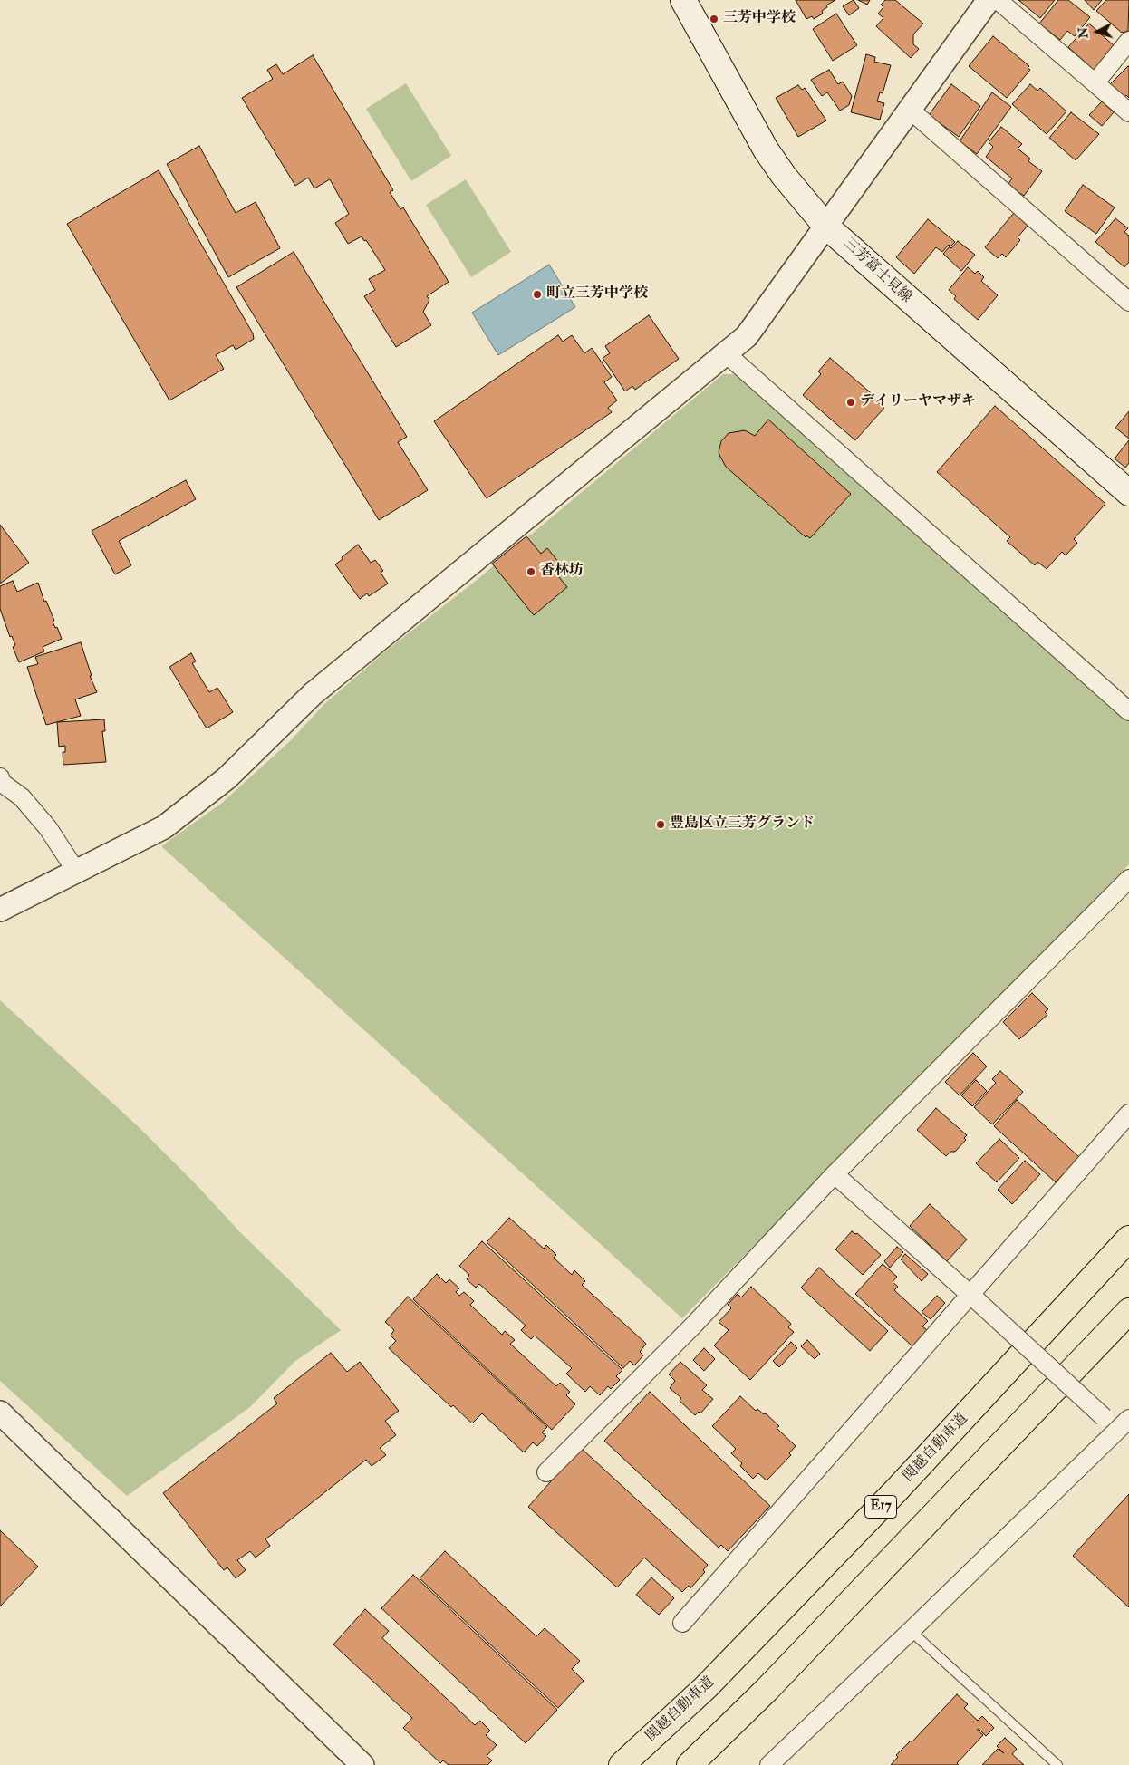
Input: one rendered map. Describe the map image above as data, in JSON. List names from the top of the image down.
{
  "streets": {
    "highway": ["関越自動車道", "E17"],
    "main road": ["三芳富士見線"]
  },
  "places": [
    "三芳中学校",
    "町立三芳中学校",
    "デイリーヤマザキ",
    "香林坊",
    "豊島区立三芳グランド"
  ],
  "north": "left"
}
